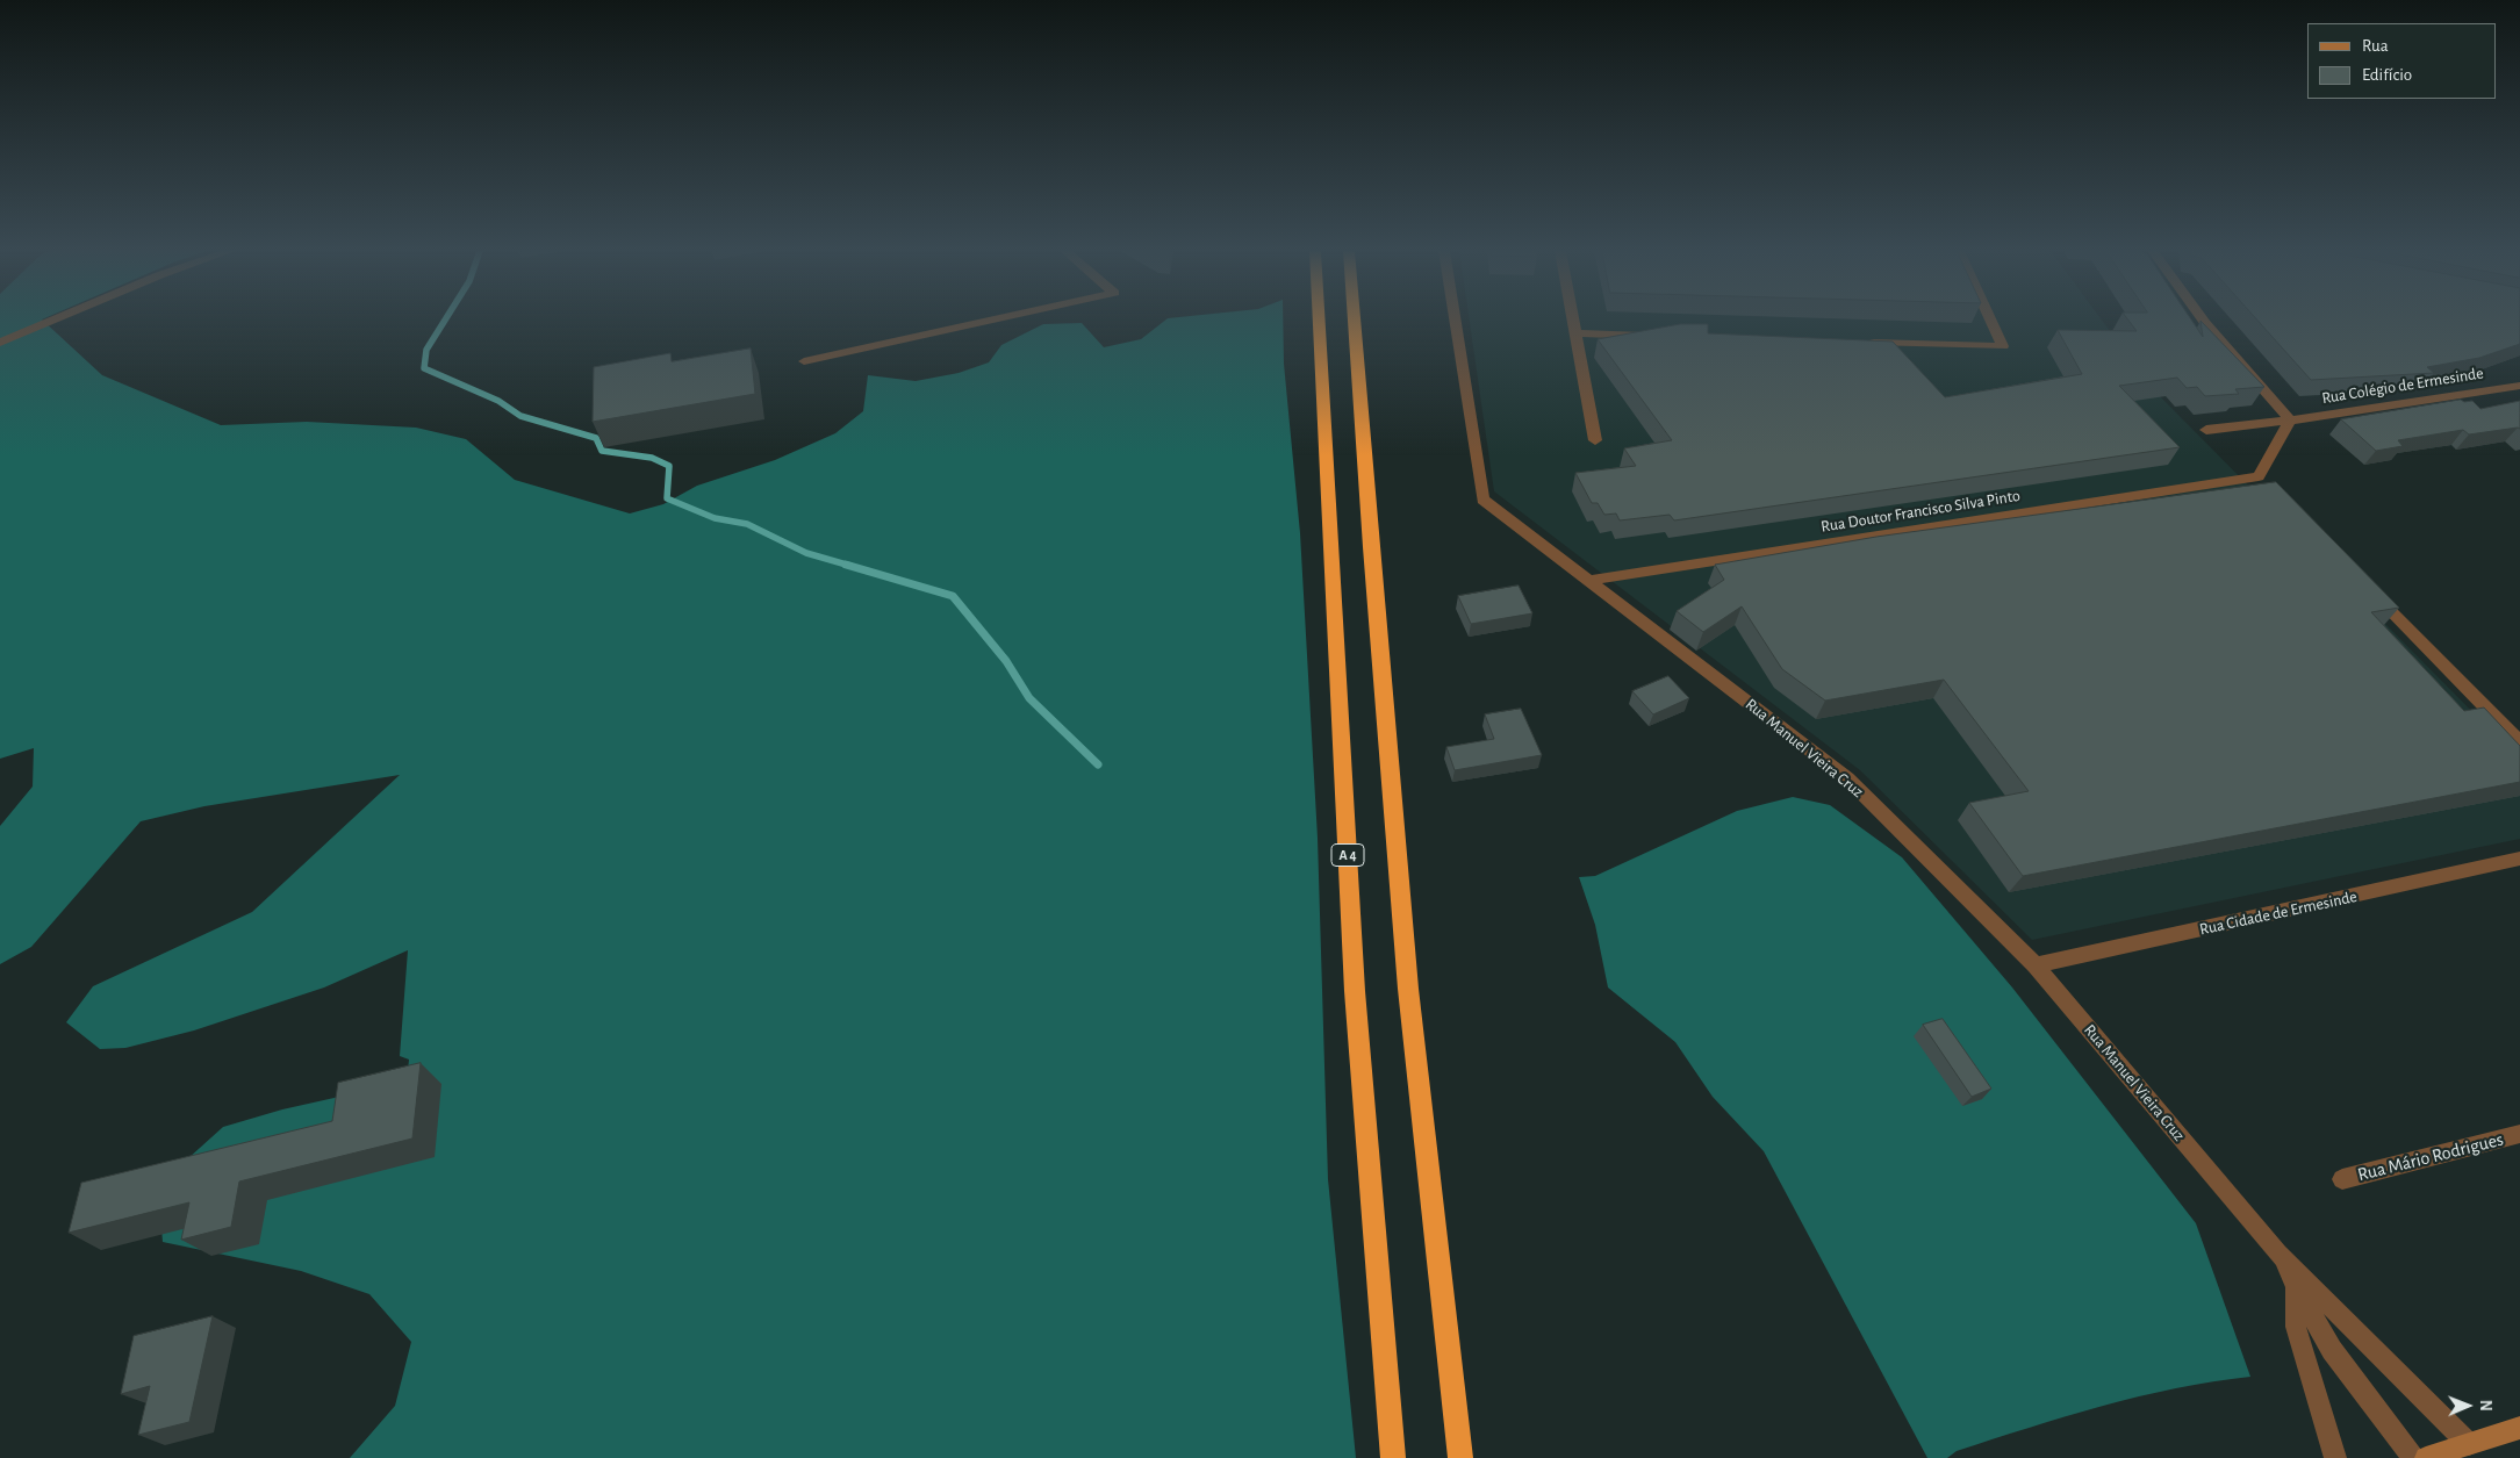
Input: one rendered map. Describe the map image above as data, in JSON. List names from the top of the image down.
{
  "streets": {
    "highway": ["A 4"],
    "street": [
      "Rua Colégio de Ermesinde",
      "Rua Doutor Francisco Silva Pinto",
      "Rua Manuel Vieira Cruz",
      "Rua Cidade de Ermesinde",
      "Rua Mário Rodrigues"
    ]
  },
  "crossings": [
    ["Rua Colégio de Ermesinde", "Rua Doutor Francisco Silva Pinto"],
    ["Rua Doutor Francisco Silva Pinto", "Rua Manuel Vieira Cruz"],
    ["Rua Manuel Vieira Cruz", "Rua Cidade de Ermesinde"]
  ],
  "legend": ["Rua", "Edifício"],
  "north": "right"
}
